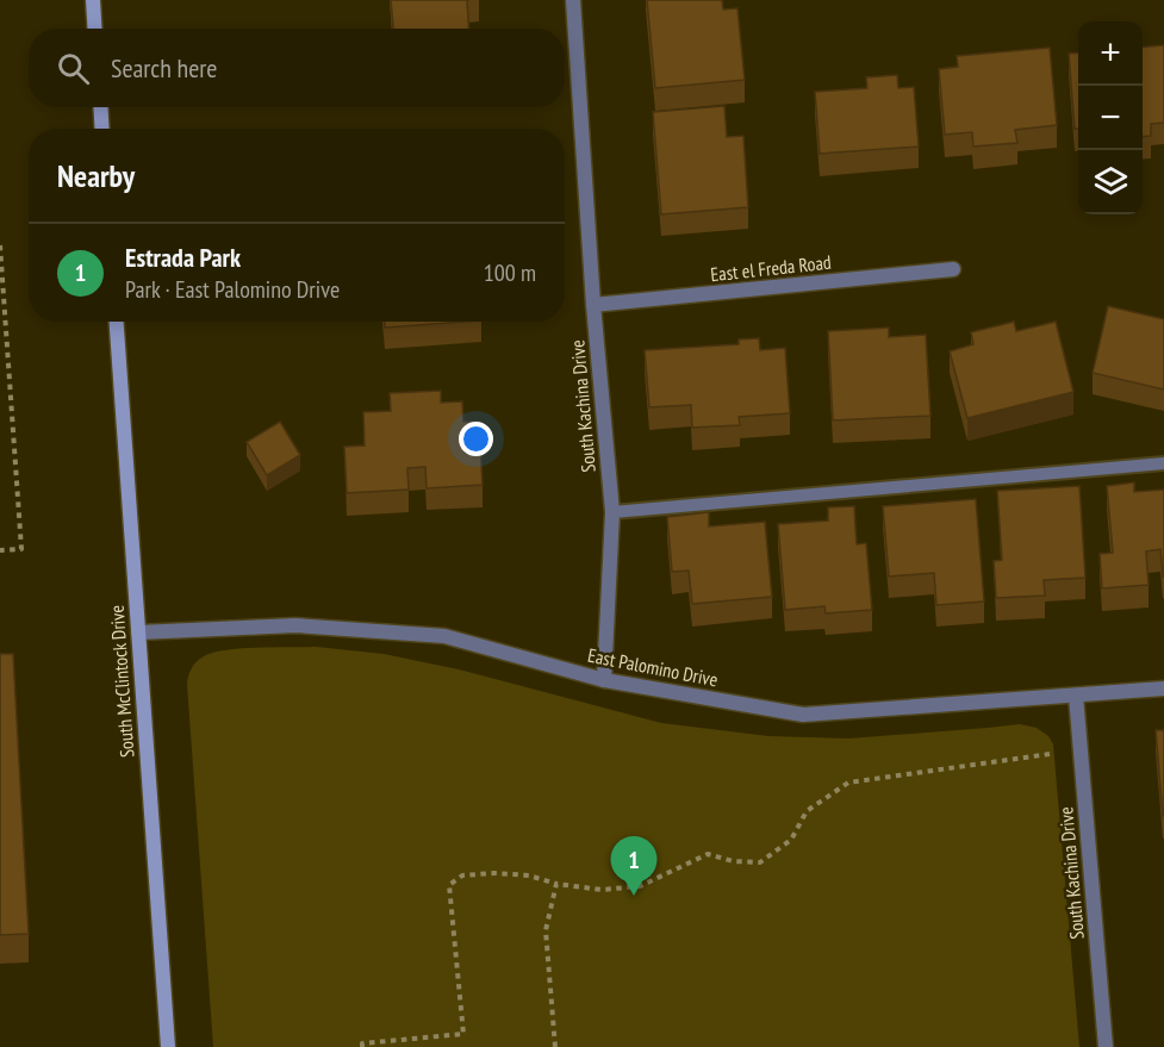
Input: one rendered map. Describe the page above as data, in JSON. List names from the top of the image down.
{
  "streets": {
    "main road": ["South McClintock Drive"],
    "street": ["East el Freda Road", "South Kachina Drive", "East Palomino Drive"]
  },
  "crossings": [
    ["East el Freda Road", "South Kachina Drive"],
    ["South Kachina Drive", "East Palomino Drive"],
    ["East Palomino Drive", "South McClintock Drive"]
  ],
  "page": {
    "map_buttons": ["+", "−"],
    "search": "Search here",
    "heading": "Nearby",
    "list": [
      {
        "mark": "1",
        "name": "Estrada Park",
        "note": "Park · East Palomino Drive",
        "value": "100 m"
      }
    ],
    "pins": "1"
  }
}
